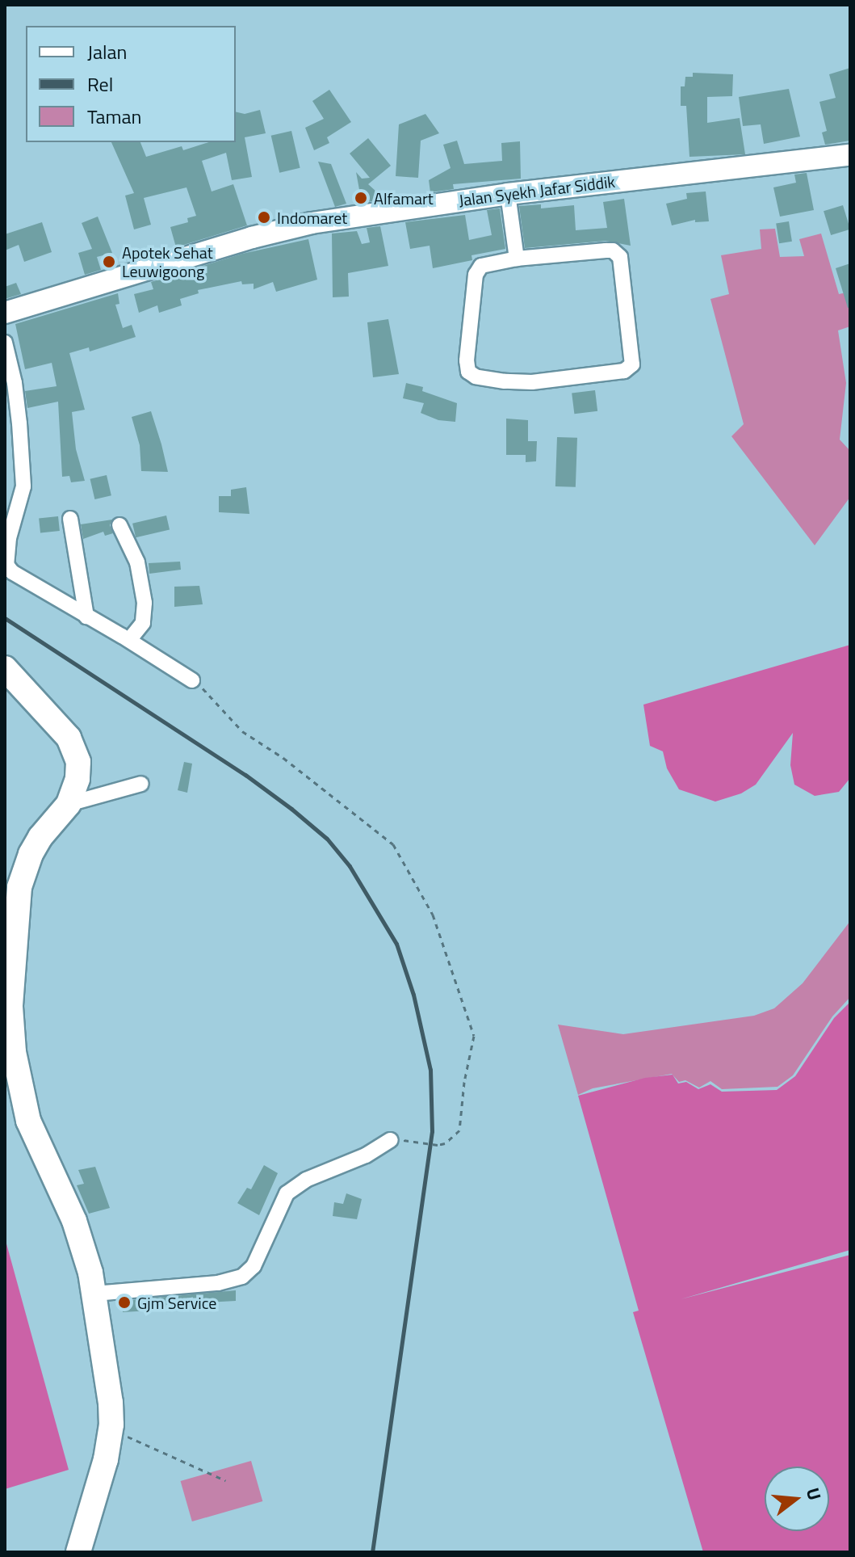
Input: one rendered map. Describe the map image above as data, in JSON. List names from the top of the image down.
{
  "streets": {
    "main road": ["Jalan Syekh Jafar Siddik"]
  },
  "places": [
    "Alfamart",
    "Indomaret",
    "Apotek Sehat Leuwigoong",
    "Gjm Service"
  ],
  "legend": ["Jalan", "Rel", "Taman"],
  "north": "right"
}
